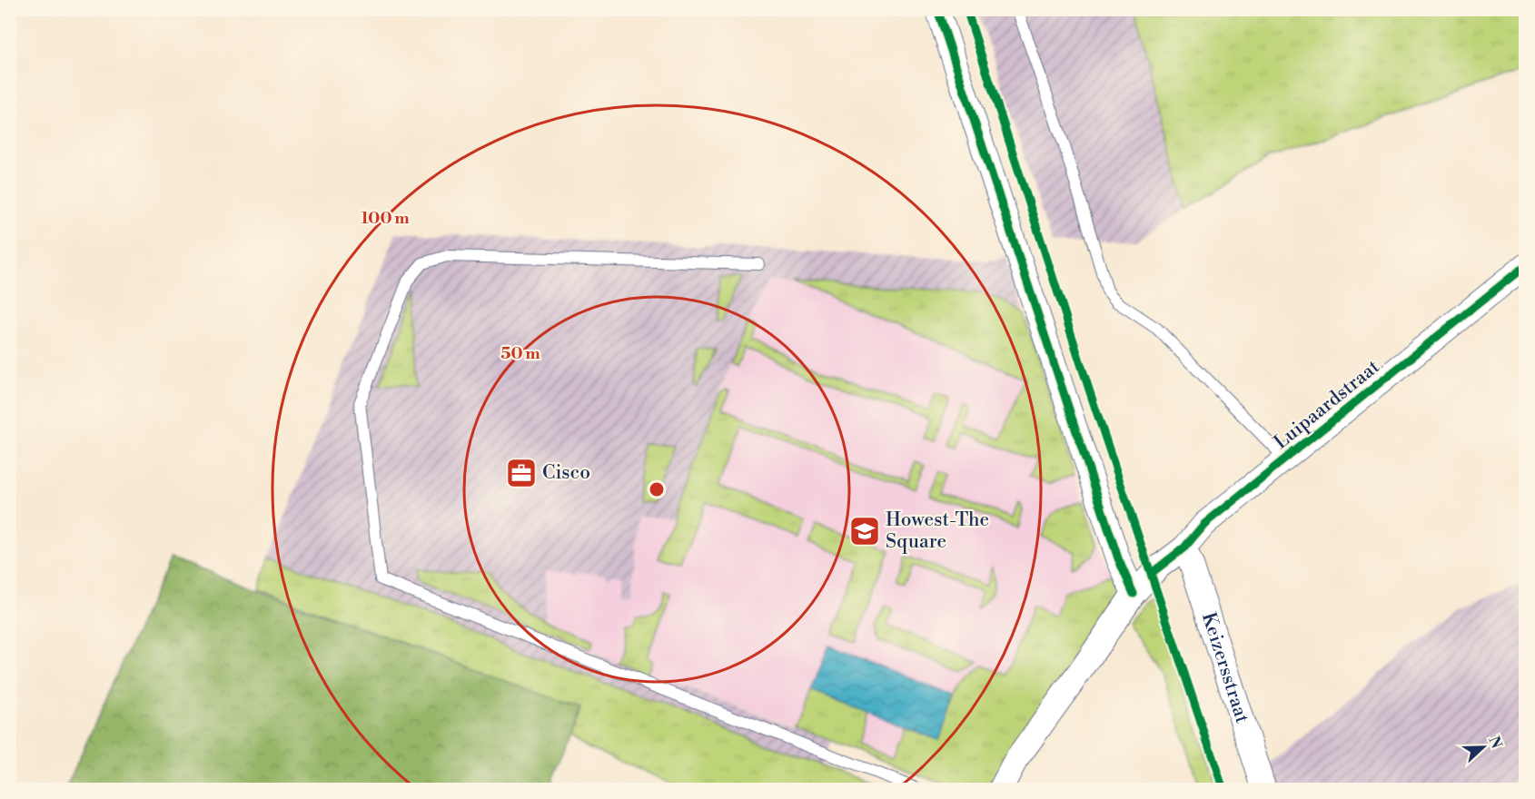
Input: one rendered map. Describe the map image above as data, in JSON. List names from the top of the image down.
{
  "streets": {
    "street": ["Luipaardstraat", "Keizersstraat"]
  },
  "crossings": [
    ["Luipaardstraat", "Keizersstraat"]
  ],
  "places": {
    "office": ["Cisco"],
    "school or university": ["Howest-The Square"]
  },
  "north": "right",
  "rings": ["100 m", "50 m"]
}
